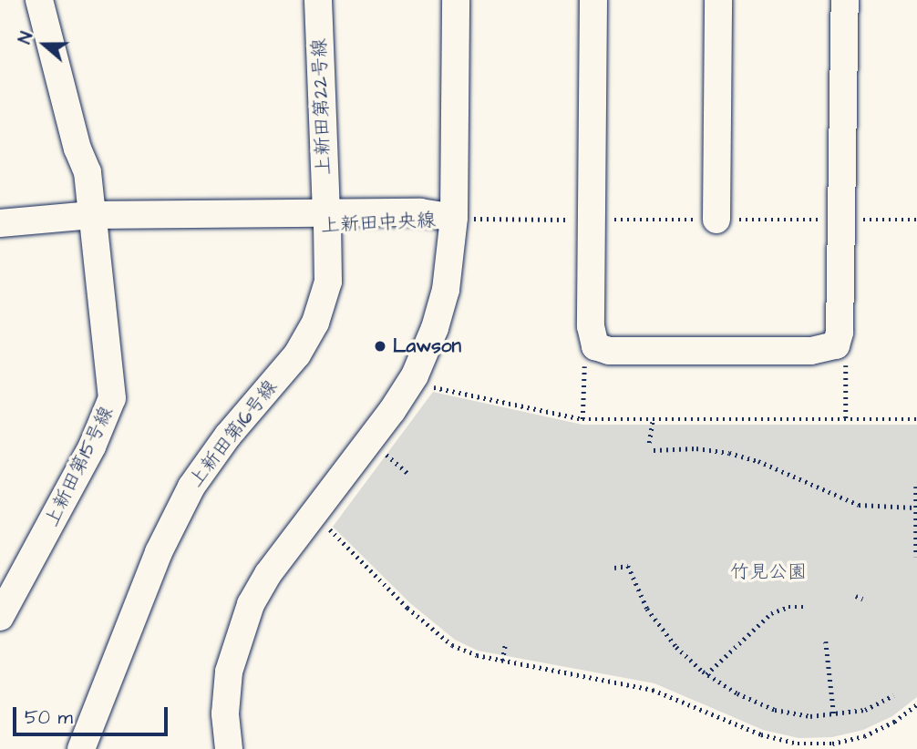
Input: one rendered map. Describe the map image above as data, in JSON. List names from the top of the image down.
{
  "streets": {
    "street": [
      "上新田第22号線",
      "上新田中央線",
      "上新田第16号線",
      "上新田第15号線"
    ]
  },
  "crossings": [
    ["上新田第22号線", "上新田中央線"],
    ["上新田第22号線", "上新田第16号線"],
    ["上新田中央線", "上新田第16号線"],
    ["上新田中央線", "上新田第15号線"]
  ],
  "parks": ["竹見公園"],
  "places": ["Lawson"],
  "scale_bar": "50 m",
  "north": "left"
}
